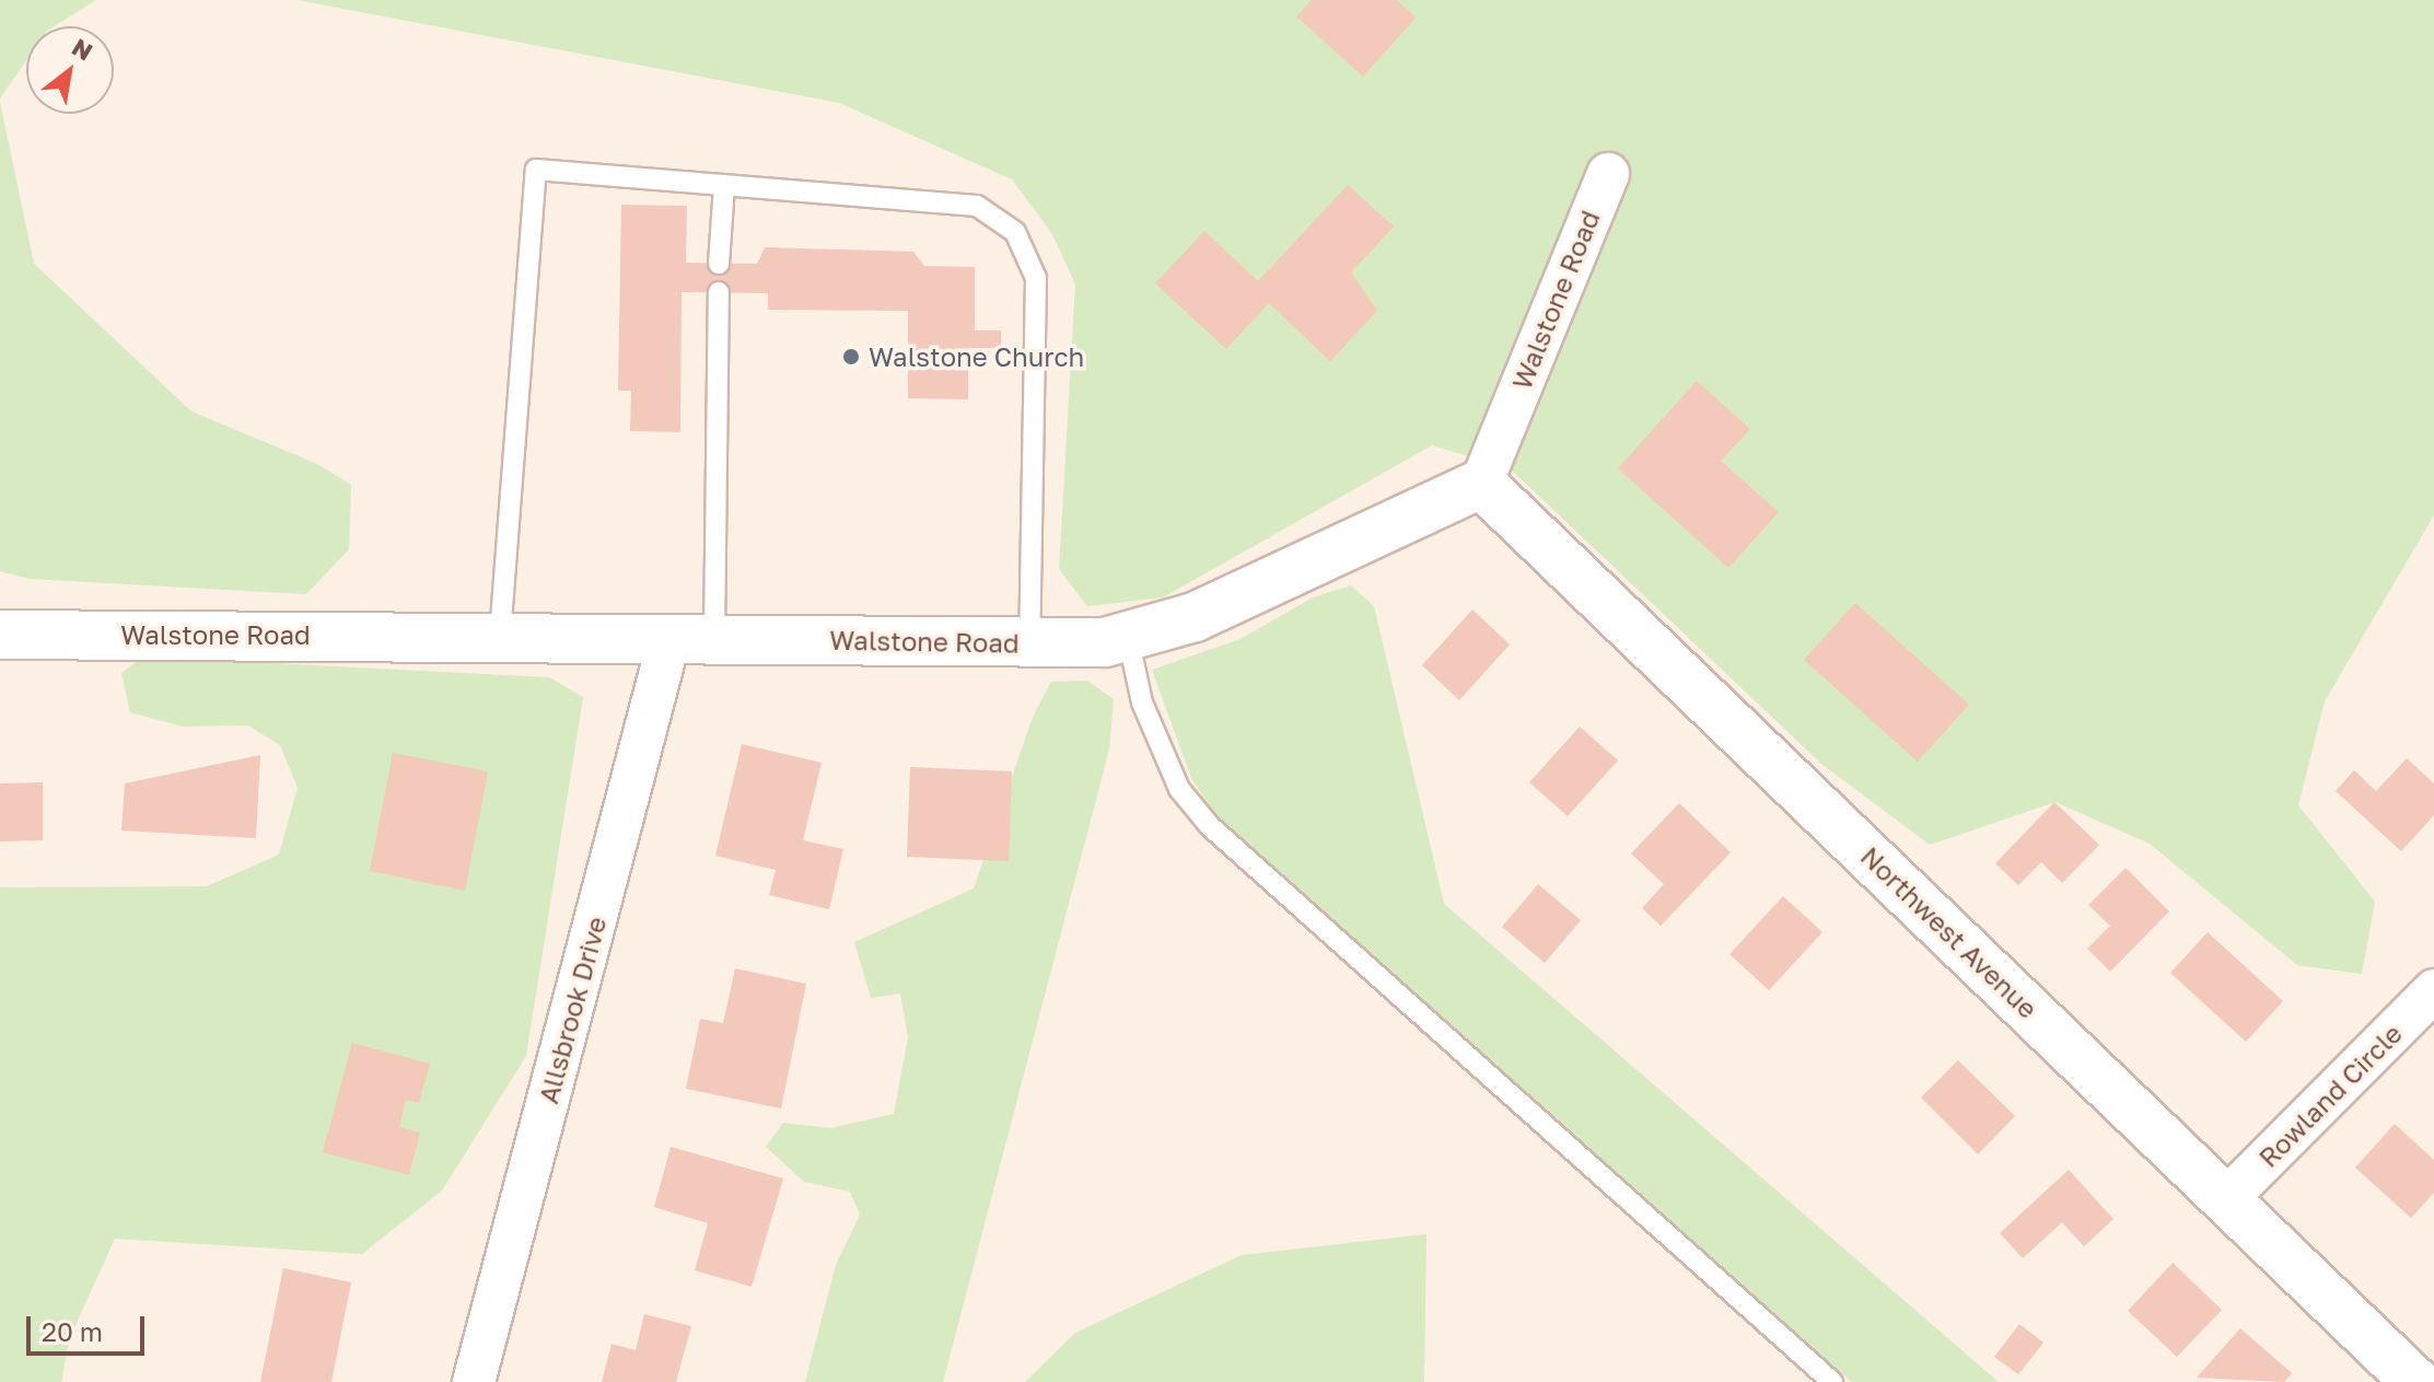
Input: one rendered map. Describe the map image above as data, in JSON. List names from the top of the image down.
{
  "streets": {
    "street": [
      "Walstone Road",
      "Northwest Avenue",
      "Allsbrook Drive",
      "Rowland Circle"
    ]
  },
  "crossings": [
    ["Walstone Road", "Northwest Avenue"],
    ["Walstone Road", "Allsbrook Drive"],
    ["Northwest Avenue", "Rowland Circle"]
  ],
  "places": ["Walstone Church"],
  "scale_bar": "20 m",
  "north": "top right"
}
